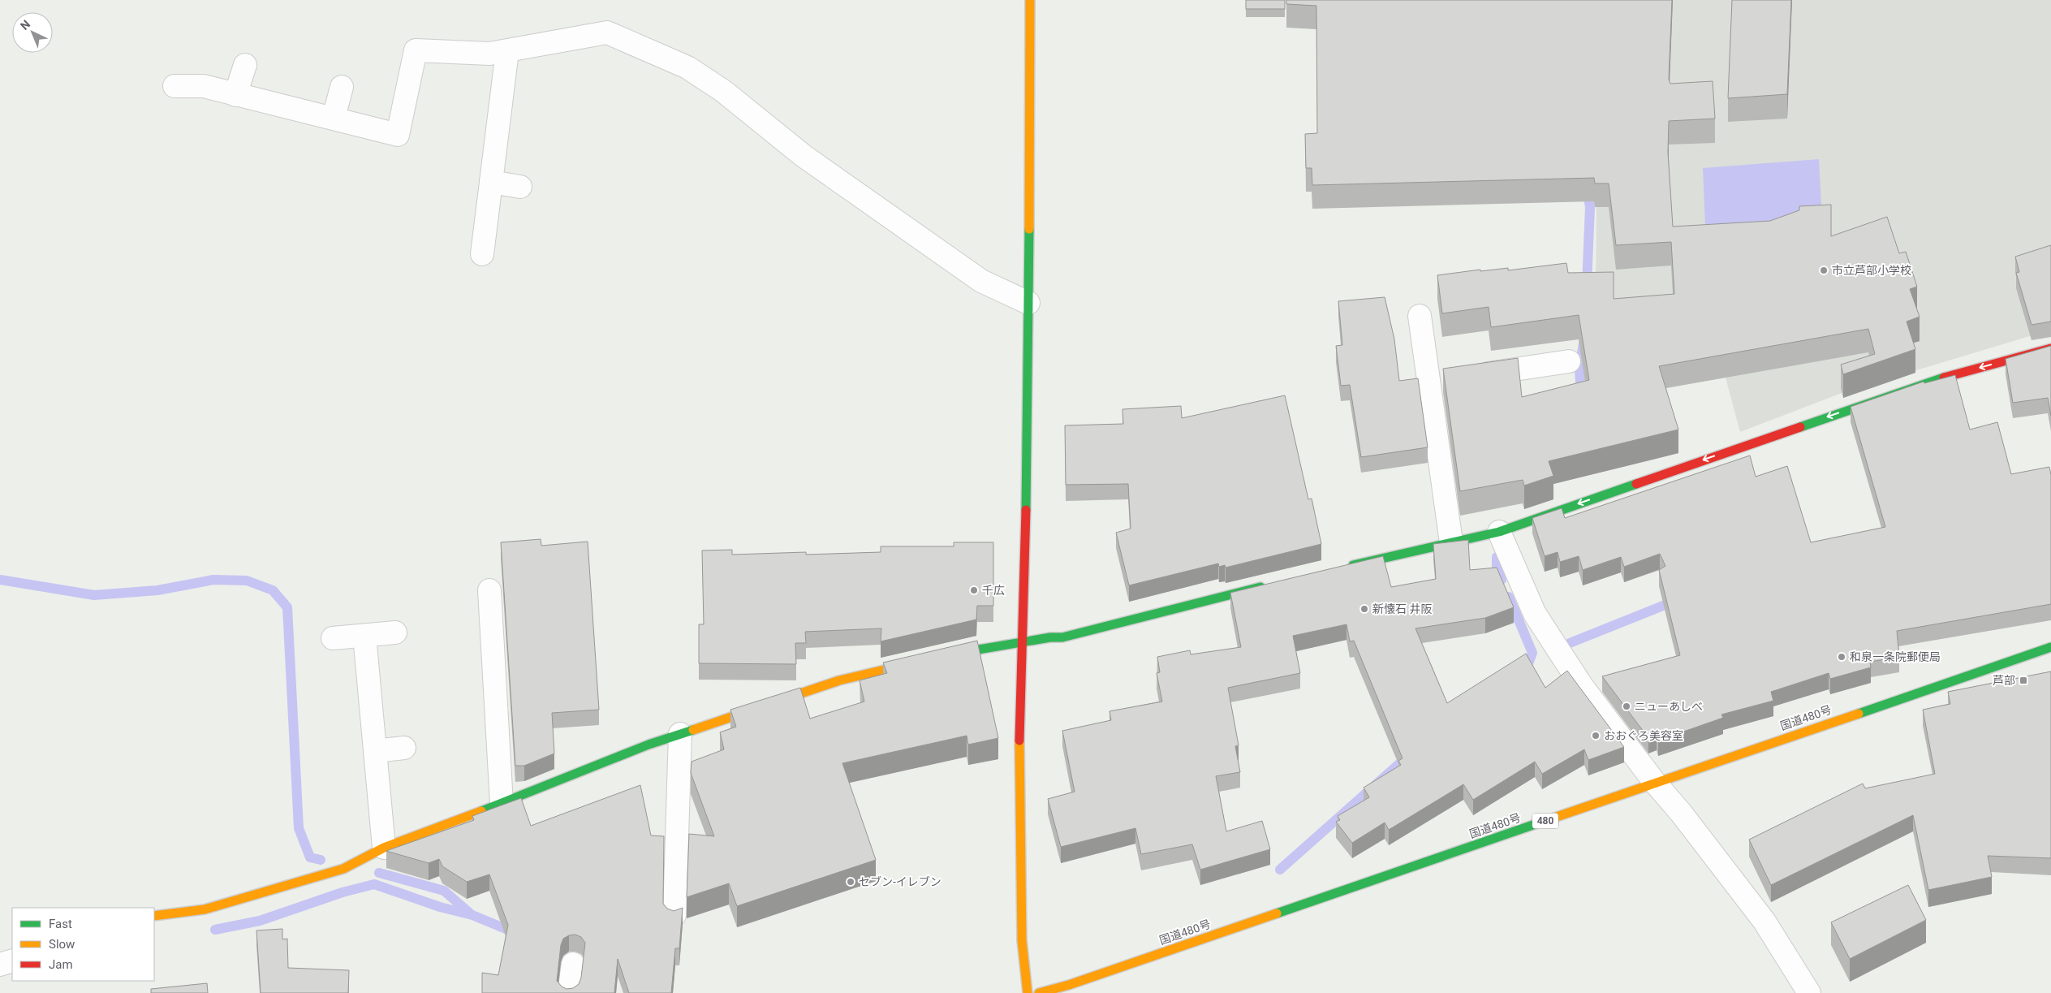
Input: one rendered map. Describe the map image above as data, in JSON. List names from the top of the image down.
{
  "streets": {
    "main road": ["国道480号", "480"]
  },
  "places": {
    "other": [
      "市立芦部小学校",
      "千広",
      "新懐石 井阪",
      "和泉一条院郵便局",
      "ニューあしべ",
      "おおぐろ美容室",
      "セブン-イレブン"
    ],
    "transit": ["芦部"]
  },
  "legend": ["Fast", "Slow", "Jam"],
  "north": "top left"
}
